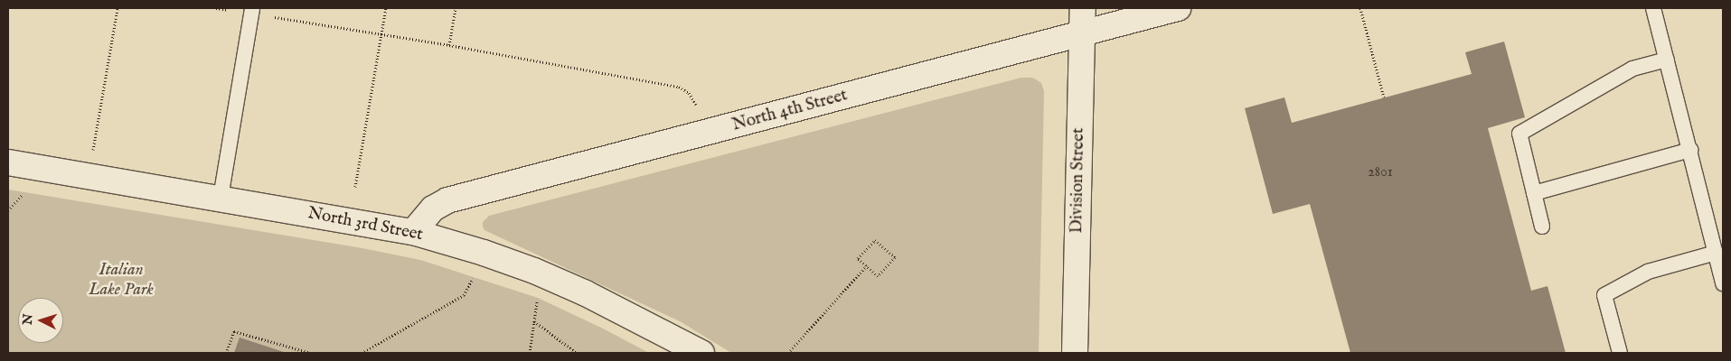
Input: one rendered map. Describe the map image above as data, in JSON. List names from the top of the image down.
{
  "streets": {
    "street": ["North 4th Street", "Division Street", "North 3rd Street"]
  },
  "crossings": [
    ["North 4th Street", "Division Street"],
    ["North 4th Street", "North 3rd Street"]
  ],
  "parks": ["Italian Lake Park"],
  "house_numbers": ["2801"],
  "north": "left"
}
